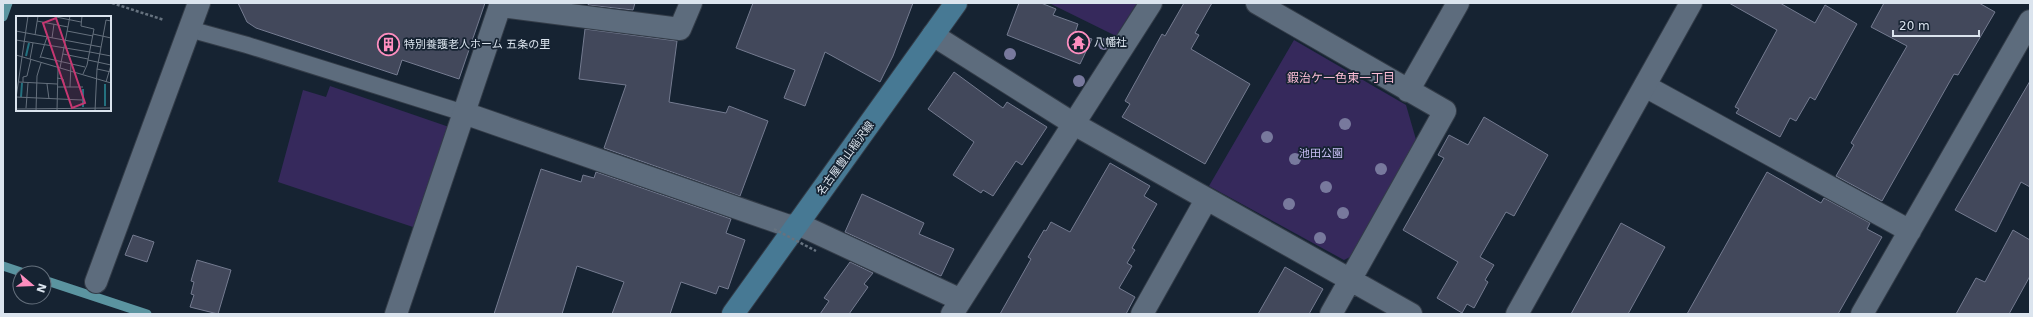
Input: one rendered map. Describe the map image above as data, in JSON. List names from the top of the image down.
{
  "streets": {
    "main road": ["名古屋豊山稲沢線"]
  },
  "districts": ["鍜治ケ一色東一丁目"],
  "parks": ["池田公園"],
  "places": {
    "temple": ["八幡社"],
    "building": ["特別養護老人ホーム 五条の里"]
  },
  "scale_bar": "20 m",
  "north": "right"
}
